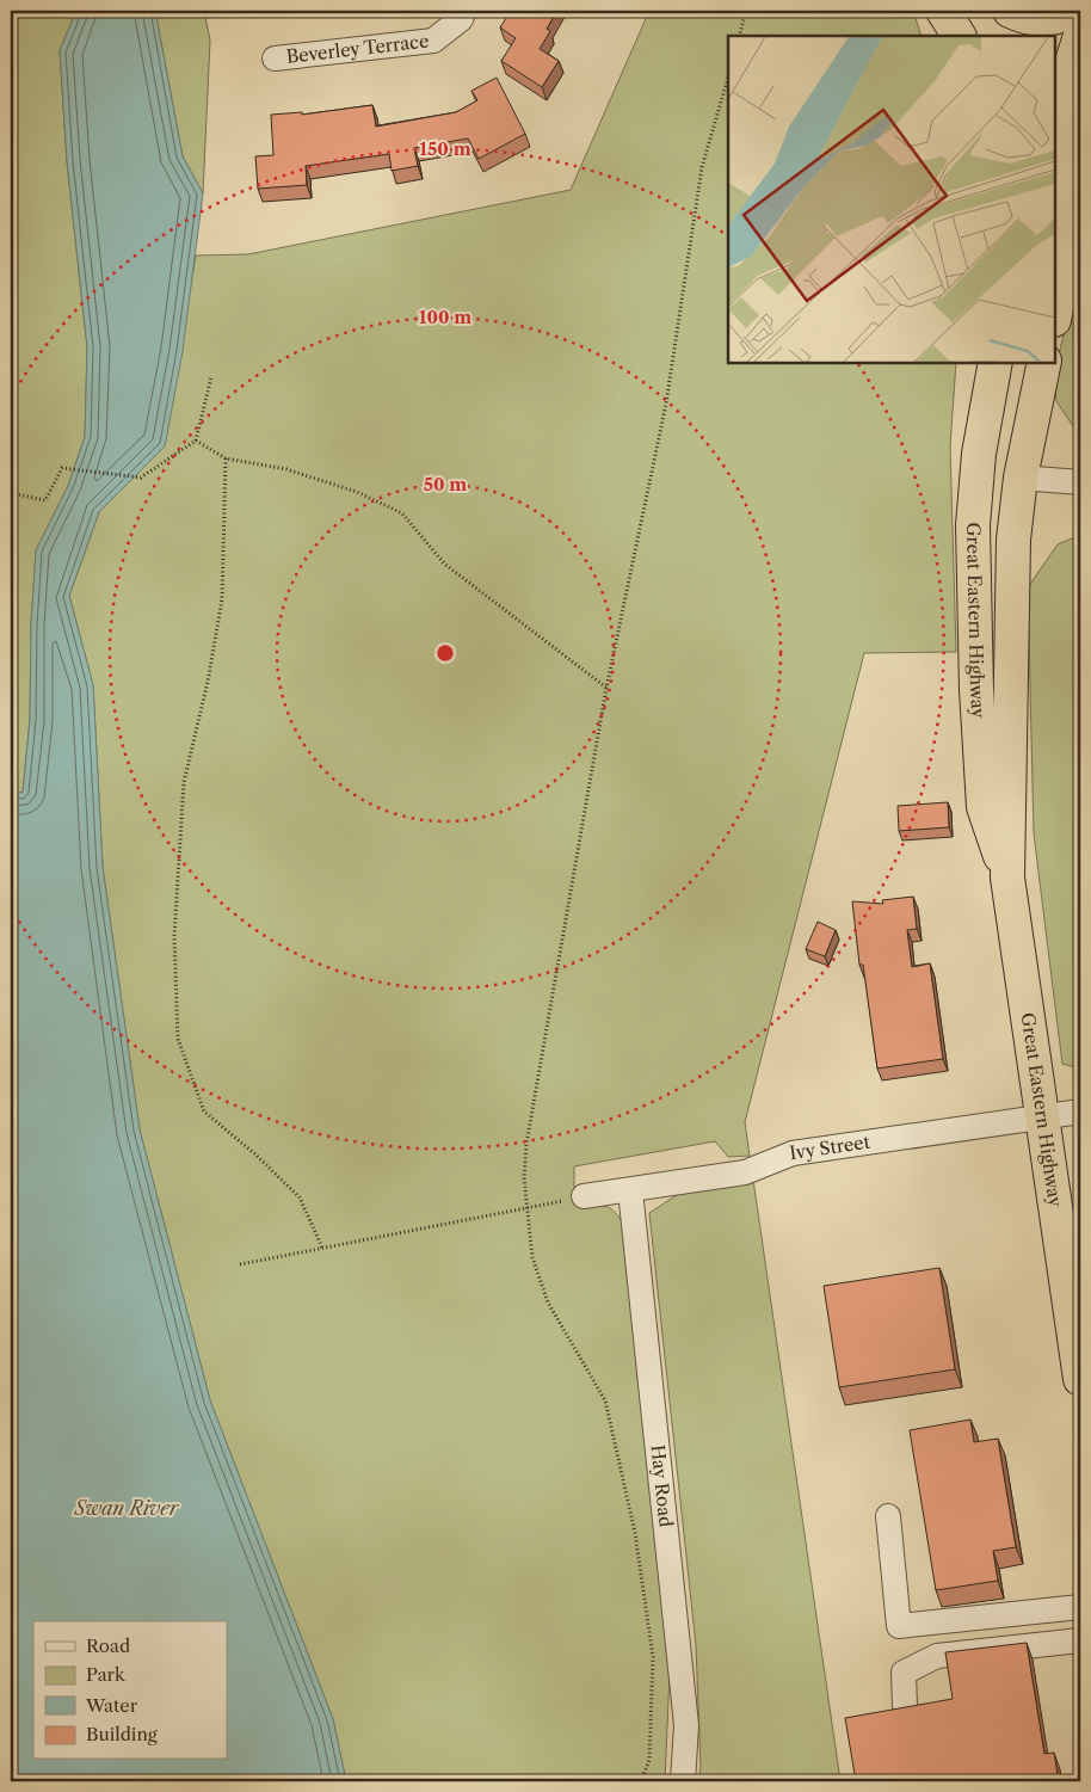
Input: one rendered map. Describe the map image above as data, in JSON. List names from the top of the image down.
{
  "streets": {
    "highway": ["Great Eastern Highway"],
    "street": ["Beverley Terrace", "Ivy Street", "Hay Road"]
  },
  "crossings": [
    ["Great Eastern Highway", "Ivy Street"],
    ["Ivy Street", "Hay Road"]
  ],
  "water": ["Swan River"],
  "legend": [
    "Road",
    "Park",
    "Water",
    "Building"
  ],
  "rings": ["150 m", "100 m", "50 m"]
}
